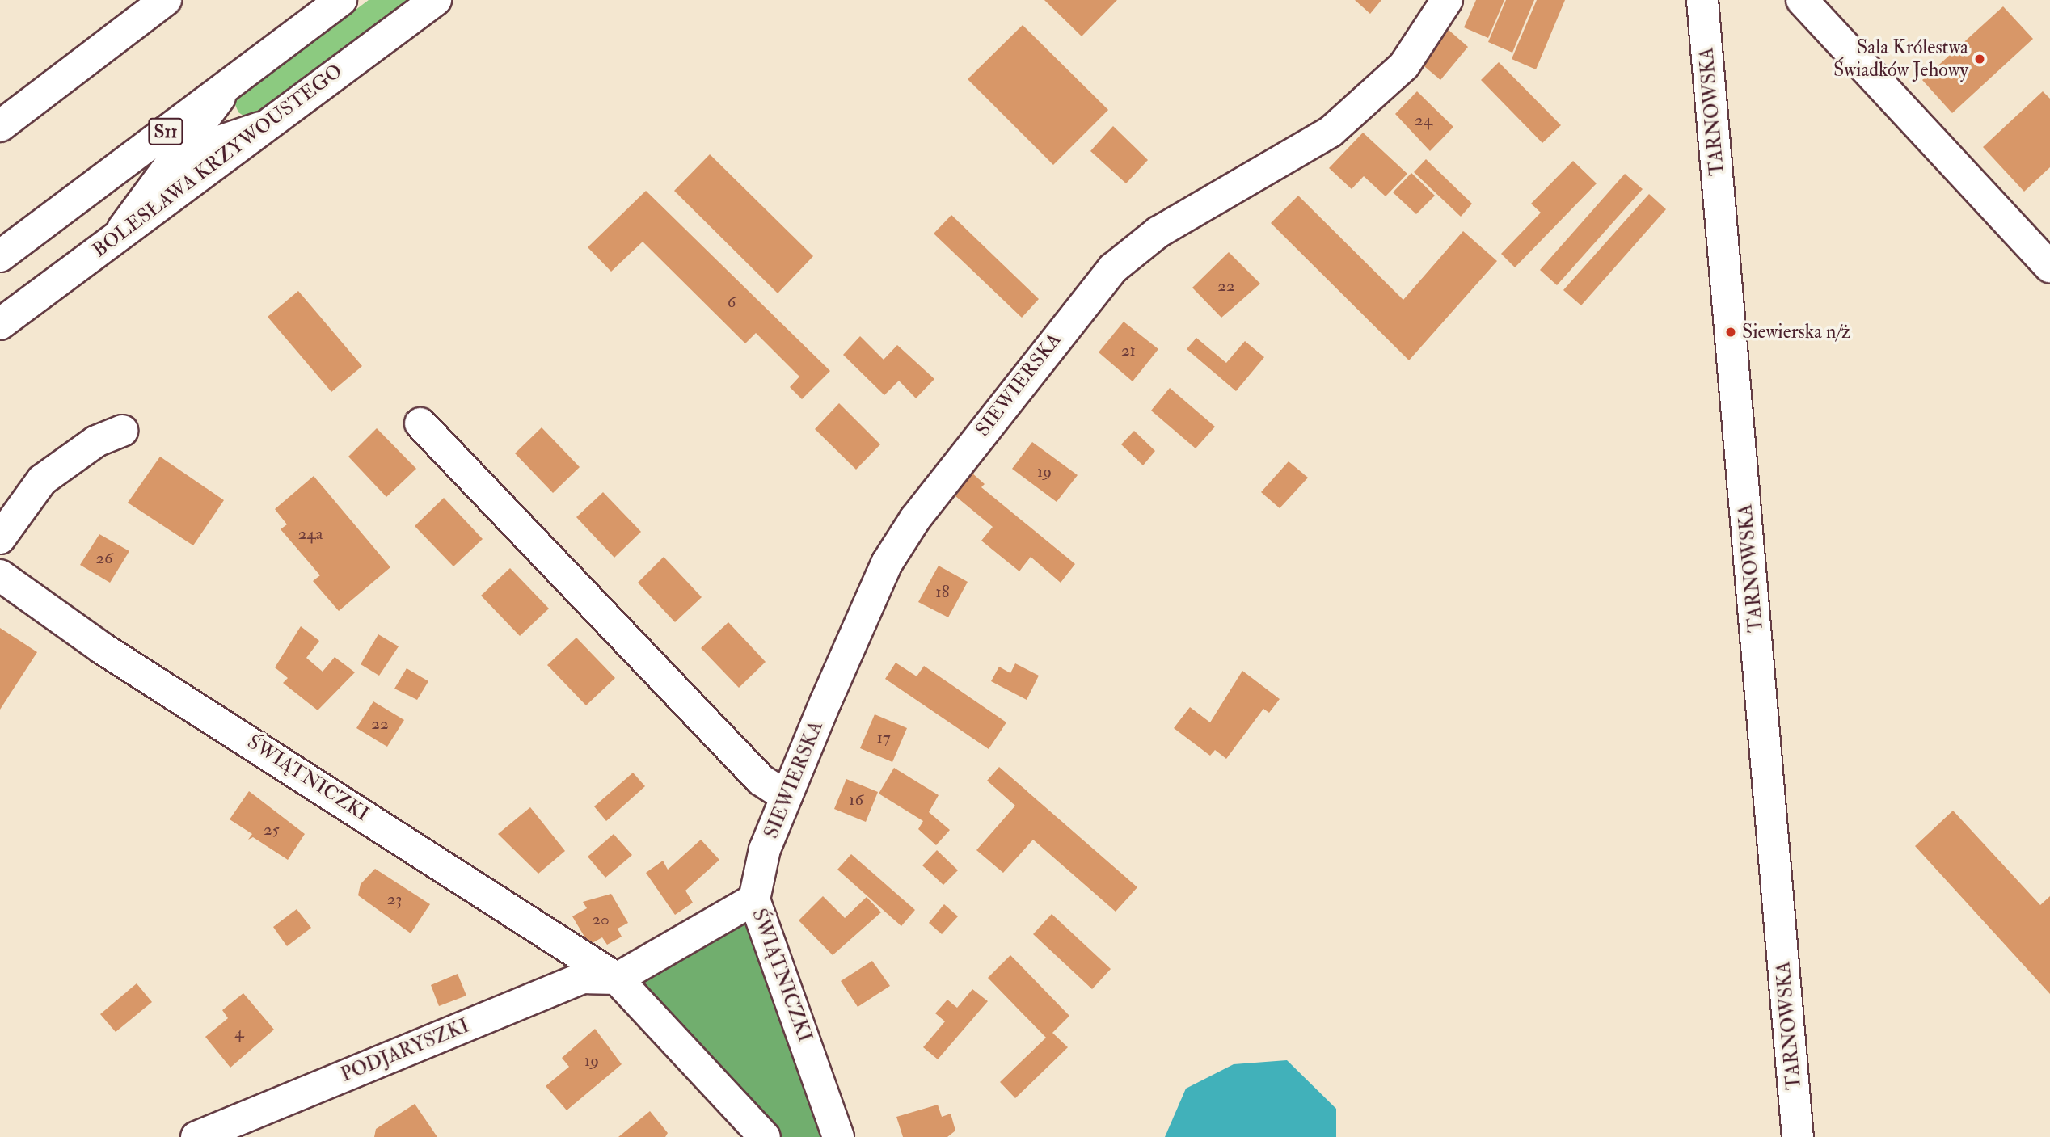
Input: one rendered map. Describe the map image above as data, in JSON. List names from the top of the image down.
{
  "streets": {
    "main road": [
      "TARNOWSKA",
      "S11",
      "BOLESŁAWA KRZYWOUSTEGO",
      "SIEWIERSKA",
      "ŚWIĄTNICZKI",
      "PODJARYSZKI"
    ]
  },
  "crossings": [
    ["SIEWIERSKA", "ŚWIĄTNICZKI"],
    ["ŚWIĄTNICZKI", "PODJARYSZKI"]
  ],
  "places": ["Sala Królestwa Świadków Jehowy", "Siewierska n/ż"],
  "house_numbers": [
    "24",
    "22",
    "6",
    "21",
    "19",
    "24a",
    "26",
    "18",
    "22",
    "17",
    "16",
    "25",
    "23",
    "20",
    "4",
    "19"
  ]
}
